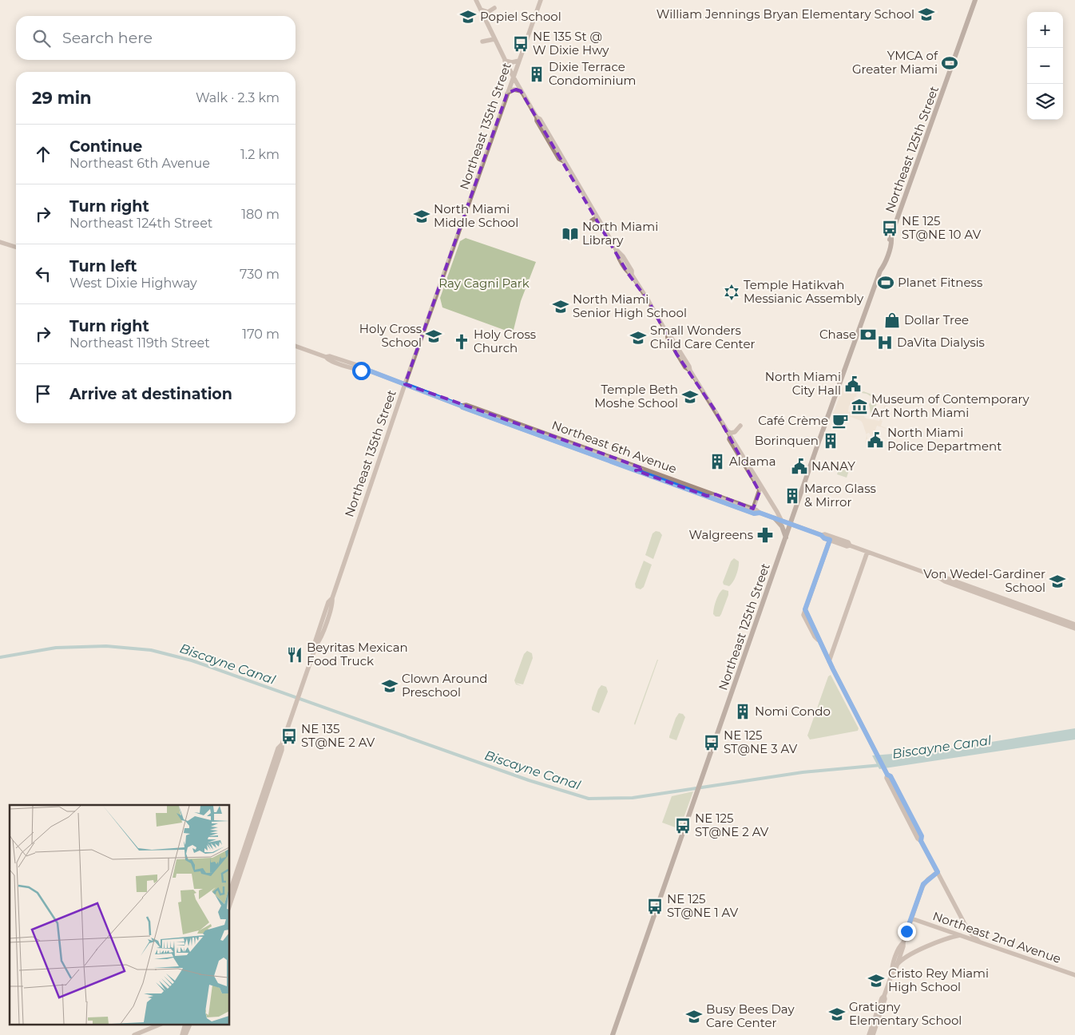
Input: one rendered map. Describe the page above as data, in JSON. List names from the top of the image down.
{
  "streets": {
    "main road": [
      "Northeast 135th Street",
      "Northeast 125th Street",
      "Northeast 6th Avenue",
      "Northeast 2nd Avenue"
    ]
  },
  "crossings": [
    ["Northeast 135th Street", "Northeast 6th Avenue"],
    ["Northeast 125th Street", "Northeast 6th Avenue"]
  ],
  "water": ["Biscayne Canal"],
  "parks": ["Ray Cagni Park"],
  "places": {
    "school or university": [
      "William Jennings Bryan Elementary School",
      "Popiel School",
      "North Miami Middle School",
      "North Miami Senior High School",
      "Holy Cross School",
      "Small Wonders Child Care Center",
      "Temple Beth Moshe School",
      "Von Wedel-Gardiner School",
      "Clown Around Preschool",
      "Cristo Rey Miami High School",
      "Gratigny Elementary School",
      "Busy Bees Day Care Center"
    ],
    "bus stop": [
      "NE 135 St @ W Dixie Hwy",
      "NE 125 ST@NE 10 AV",
      "NE 135 ST@NE 2 AV",
      "NE 125 ST@NE 3 AV",
      "NE 125 ST@NE 2 AV",
      "NE 125 ST@NE 1 AV"
    ],
    "sports": ["YMCA of Greater Miami", "Planet Fitness"],
    "building": [
      "Dixie Terrace Condominium",
      "Borinquen",
      "Aldama",
      "Marco Glass & Mirror",
      "Nomi Condo"
    ],
    "library": ["North Miami Library"],
    "synagogue": ["Temple Hatikvah Messianic Assembly"],
    "shop": ["Dollar Tree"],
    "bank": ["Chase"],
    "church": ["Holy Cross Church"],
    "hospital": ["DaVita Dialysis"],
    "public building": ["North Miami City Hall", "North Miami Police Department", "NANAY"],
    "museum": ["Museum of Contemporary Art North Miami"],
    "cafe": ["Café Crème"],
    "pharmacy": ["Walgreens"],
    "restaurant": ["Beyritas Mexican Food Truck"]
  },
  "page": {
    "map_buttons": ["+", "−"],
    "search": "Search here",
    "heading": ["29 min", "Walk · 2.3 km"],
    "list": [
      ["Continue", "Northeast 6th Avenue", "1.2 km"],
      ["Turn right", "Northeast 124th Street", "180 m"],
      ["Turn left", "West Dixie Highway", "730 m"],
      ["Turn right", "Northeast 119th Street", "170 m"],
      "Arrive at destination"
    ]
  }
}
